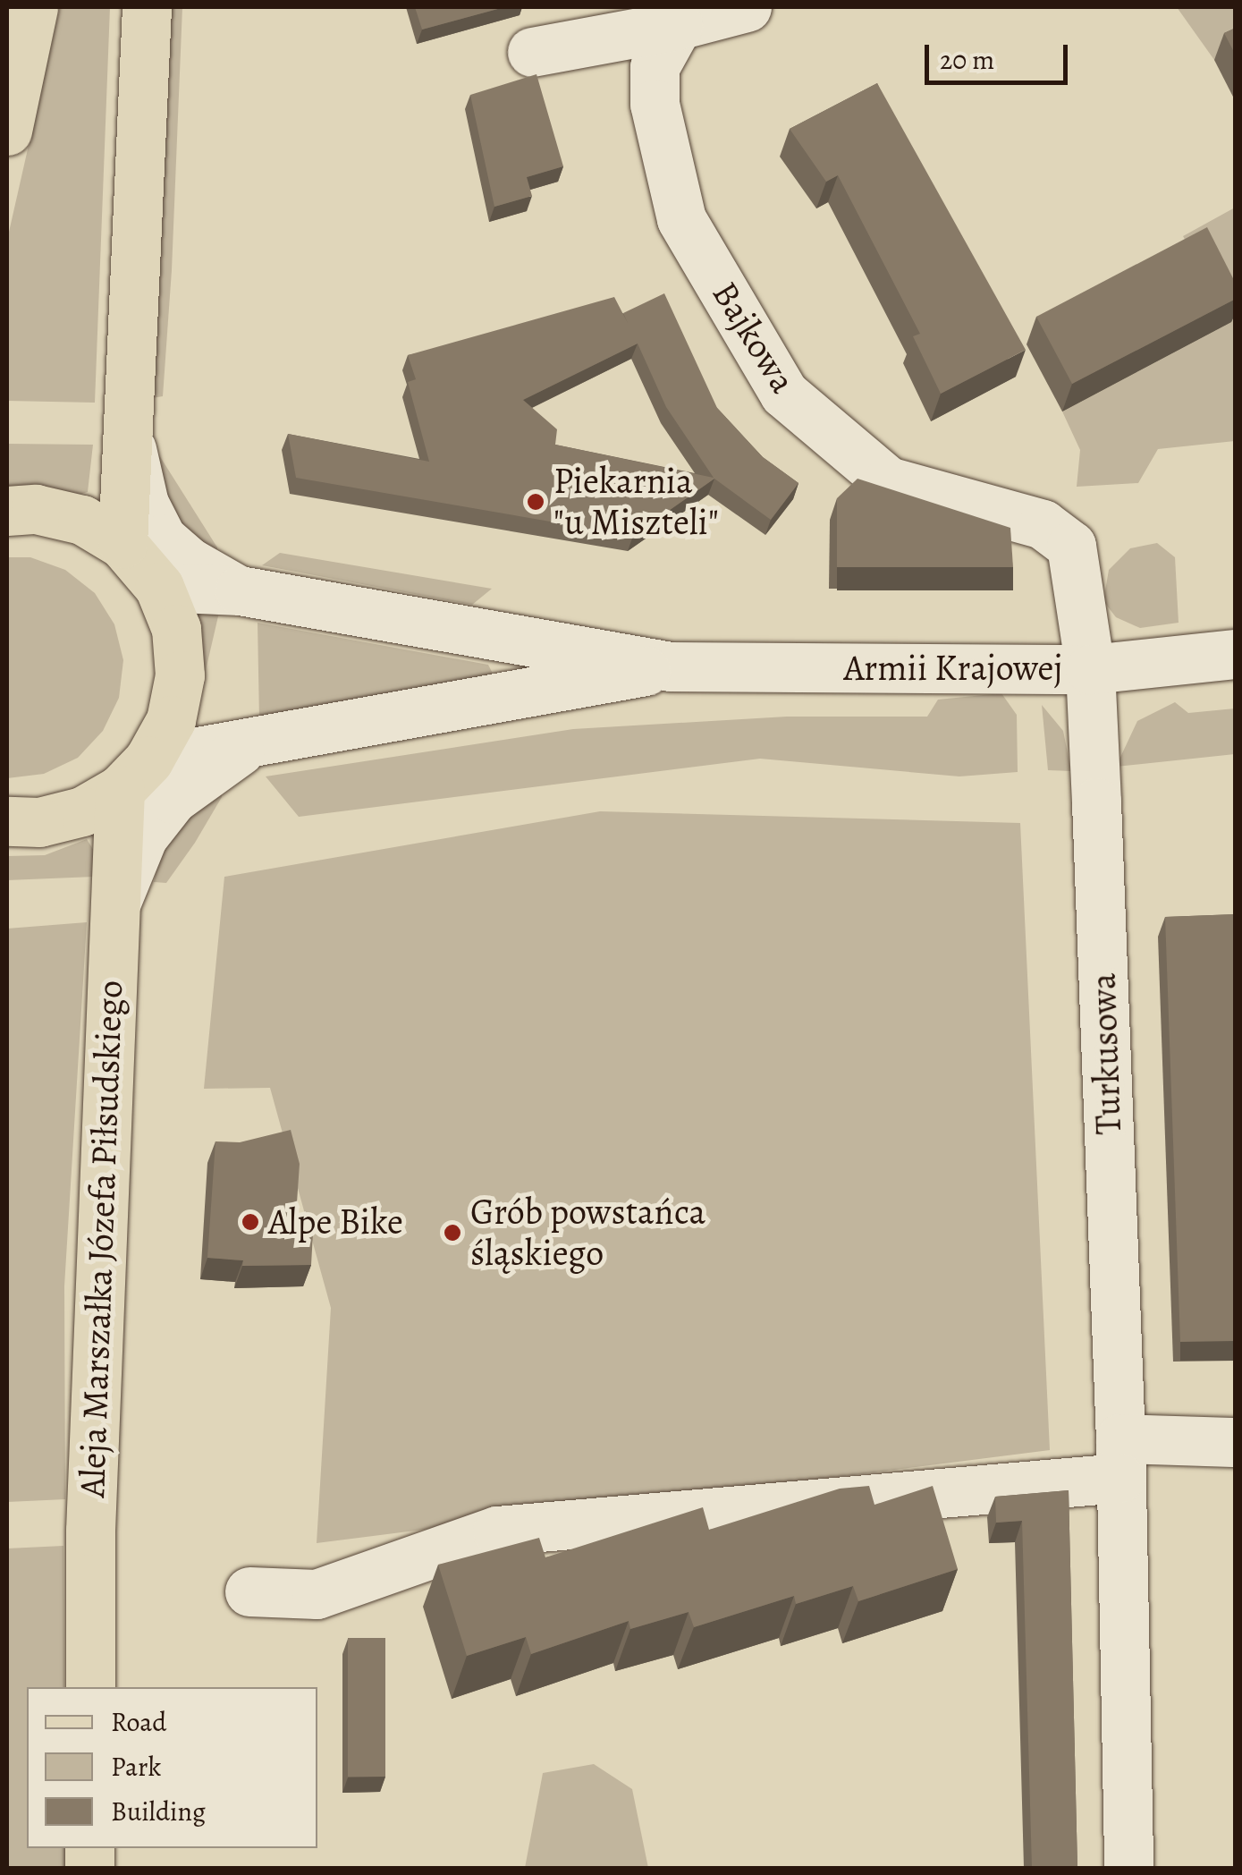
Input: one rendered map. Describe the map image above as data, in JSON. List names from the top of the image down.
{
  "streets": {
    "main road": ["Aleja Marszałka Józefa Piłsudskiego"],
    "street": ["Bajkowa", "Armii Krajowej", "Turkusowa"]
  },
  "crossings": [
    ["Bajkowa", "Armii Krajowej"],
    ["Bajkowa", "Turkusowa"],
    ["Armii Krajowej", "Turkusowa"],
    ["Armii Krajowej", "Aleja Marszałka Józefa Piłsudskiego"]
  ],
  "places": ["Piekarnia \"u Miszteli\"", "Alpe Bike", "Grób powstańca śląskiego"],
  "legend": ["Road", "Park", "Building"],
  "scale_bar": "20 m"
}
